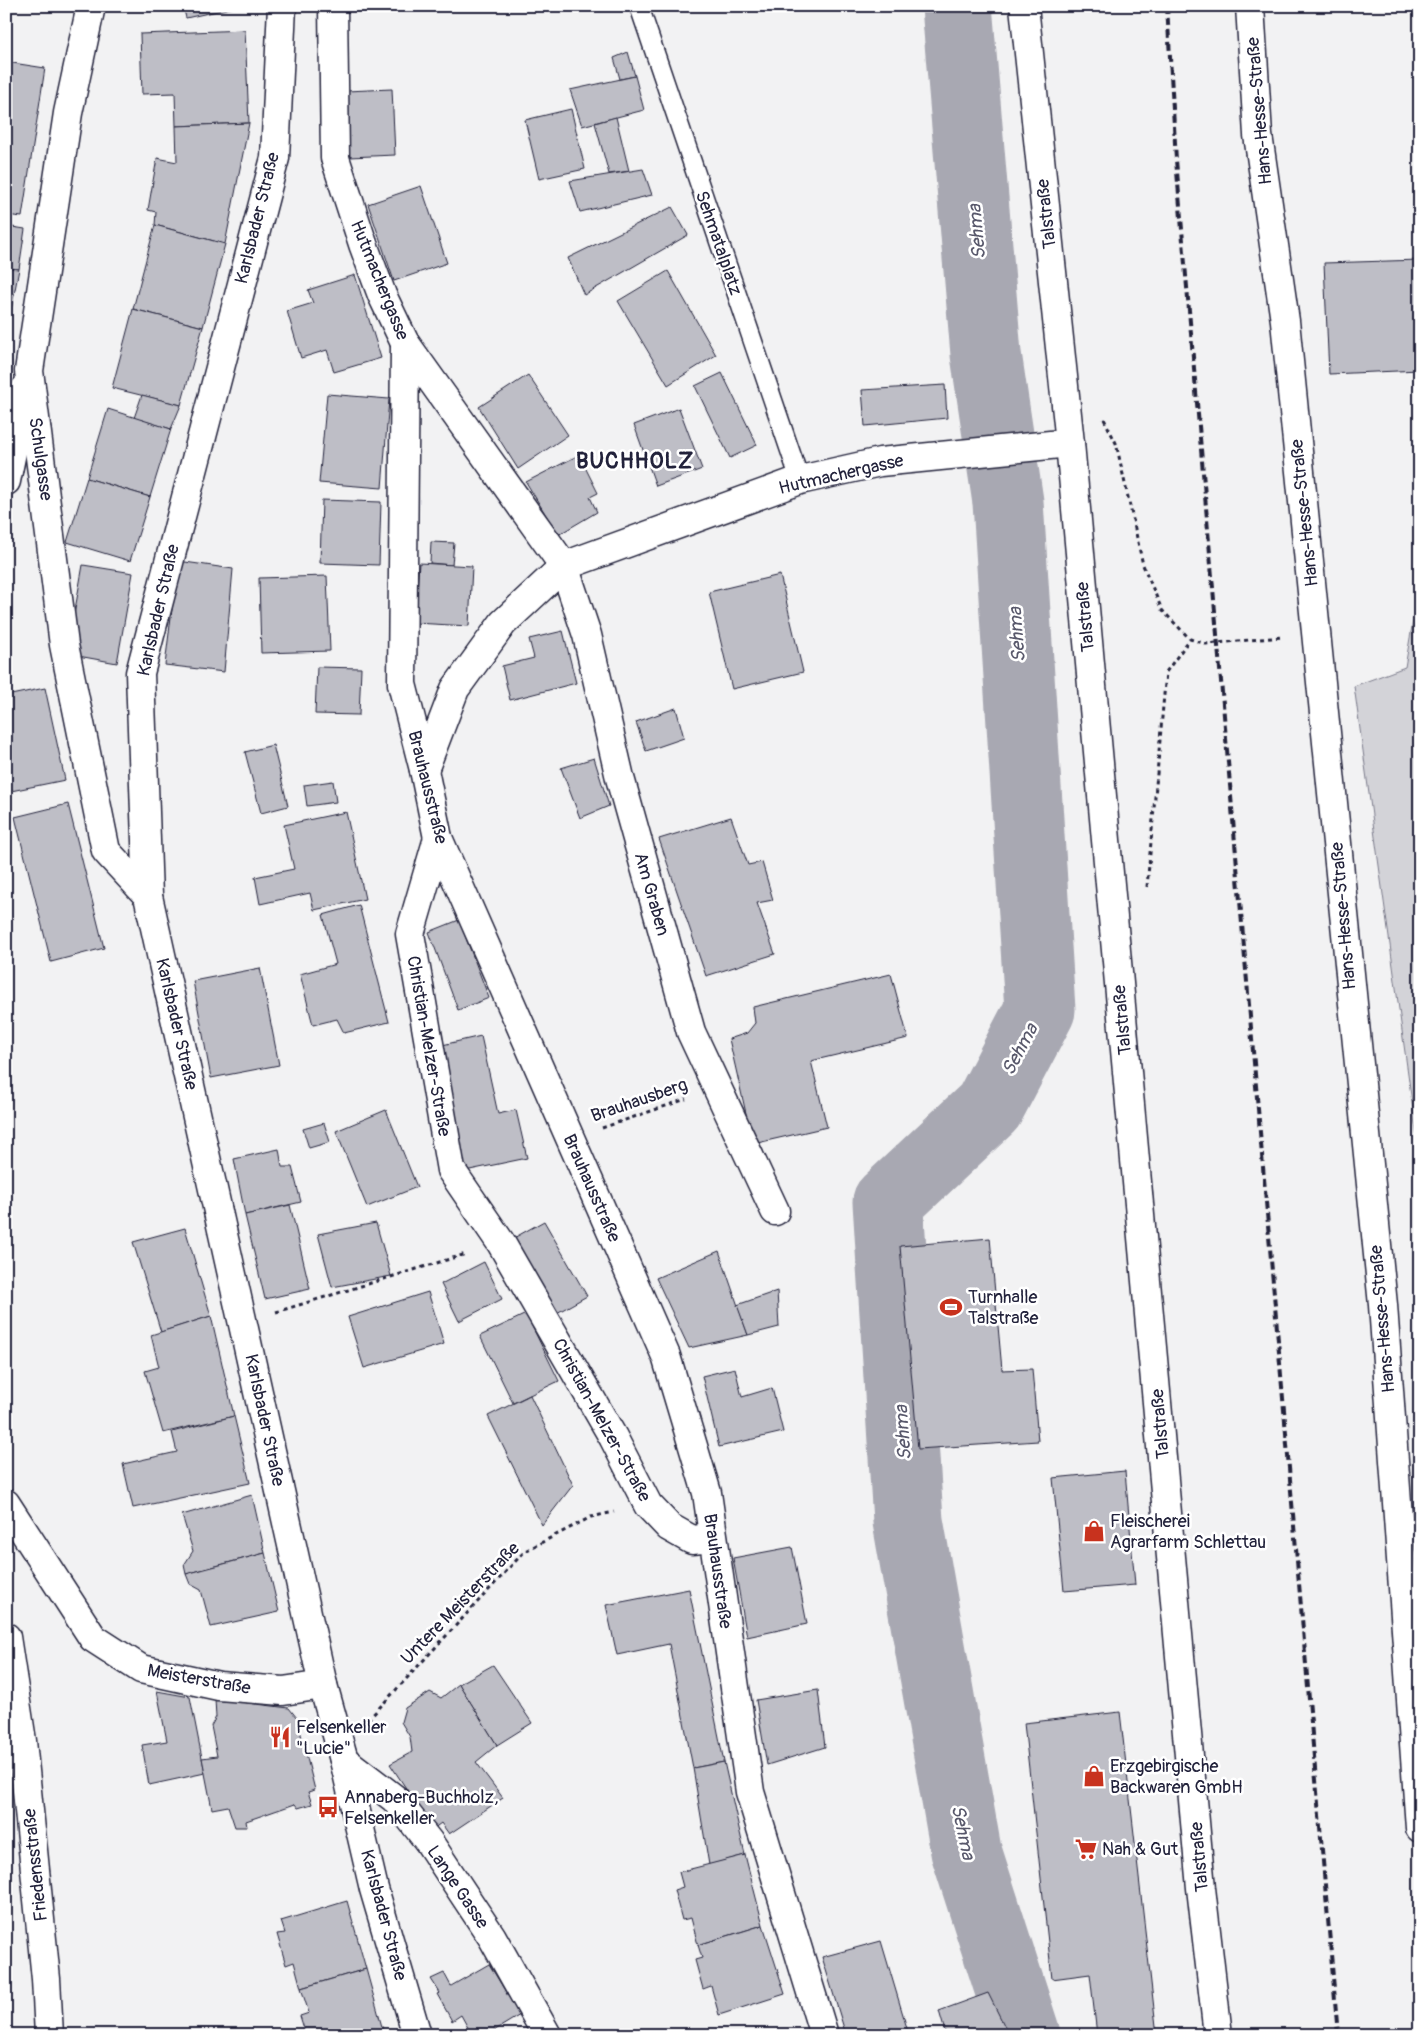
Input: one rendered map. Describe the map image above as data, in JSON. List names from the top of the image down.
{
  "streets": {
    "street": [
      "Hans-Hesse-Straße",
      "Talstraße",
      "Karlsbader Straße",
      "Hutmachergasse",
      "Schulgasse",
      "Brauhausstraße",
      "Am Graben",
      "Christian-Melzer-Straße",
      "Meisterstraße",
      "Friedensstraße",
      "Lange Gasse"
    ],
    "lane": ["Sehmatalplatz"],
    "path": ["Brauhausberg", "Untere Meisterstraße"]
  },
  "crossings": [
    ["Talstraße", "Hutmachergasse"],
    ["Karlsbader Straße", "Schulgasse"],
    ["Karlsbader Straße", "Untere Meisterstraße"],
    ["Karlsbader Straße", "Meisterstraße"],
    ["Karlsbader Straße", "Lange Gasse"],
    ["Sehmatalplatz", "Hutmachergasse"],
    ["Hutmachergasse", "Brauhausstraße"],
    ["Hutmachergasse", "Am Graben"],
    ["Brauhausstraße", "Christian-Melzer-Straße"],
    ["Brauhausstraße", "Brauhausberg"],
    ["Am Graben", "Brauhausberg"],
    ["Christian-Melzer-Straße", "Untere Meisterstraße"],
    ["Untere Meisterstraße", "Lange Gasse"]
  ],
  "districts": ["BUCHHOLZ"],
  "water": ["Sehma"],
  "places": {
    "sports": ["Turnhalle Talstraße"],
    "shop": ["Fleischerei Agrarfarm Schlettau", "Erzgebirgische Backwaren GmbH"],
    "restaurant": ["Felsenkeller \"Lucie\""],
    "bus stop": ["Annaberg-Buchholz, Felsenkeller"],
    "supermarket": ["Nah & Gut"]
  }
}
